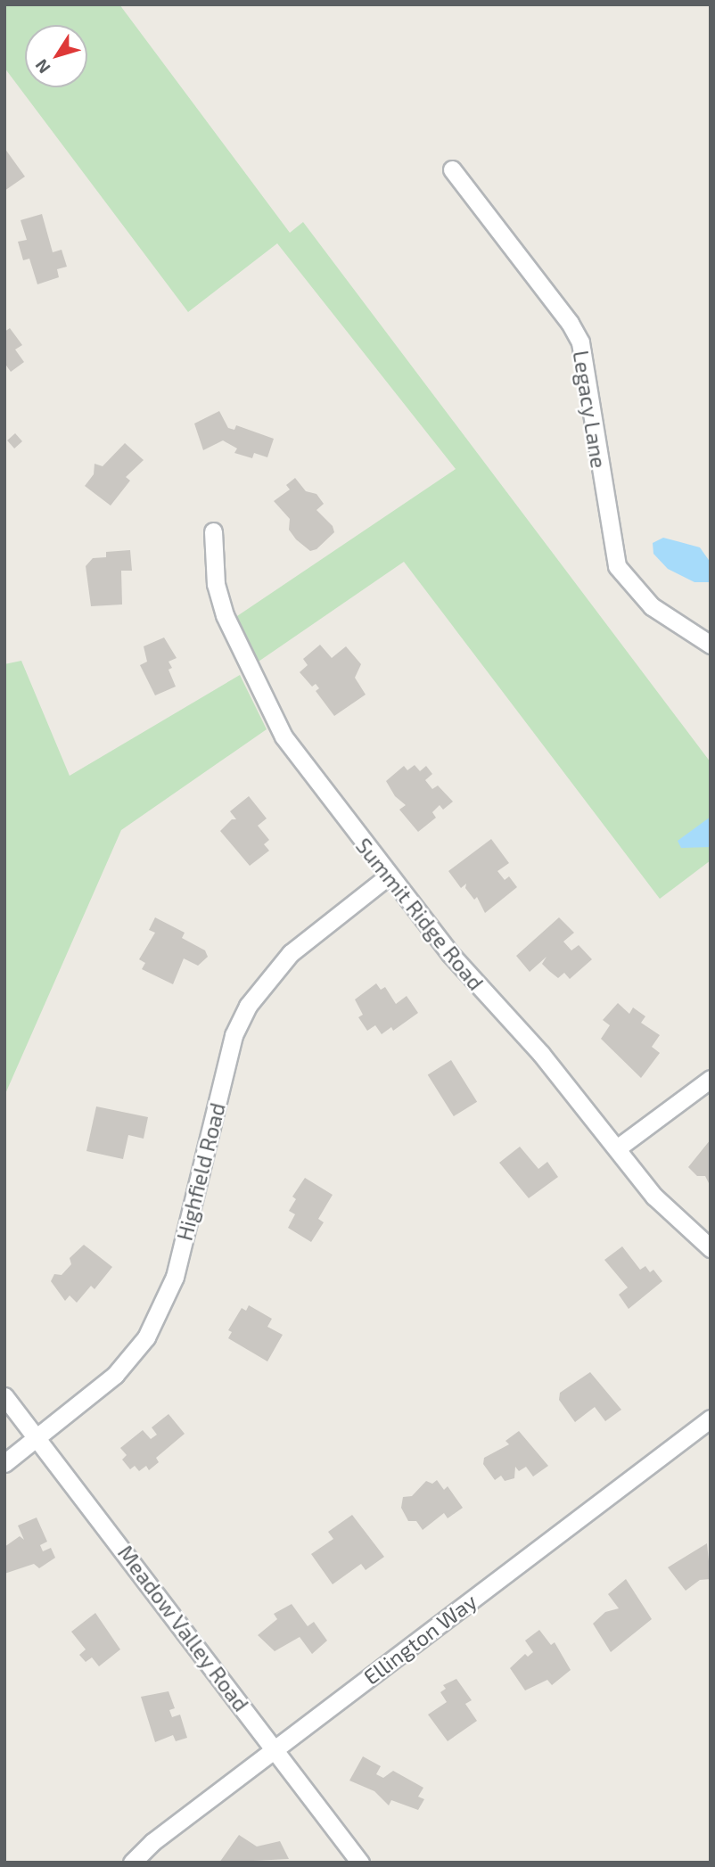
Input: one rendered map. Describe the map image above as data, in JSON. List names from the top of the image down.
{
  "streets": {
    "street": [
      "Legacy Lane",
      "Summit Ridge Road",
      "Highfield Road",
      "Meadow Valley Road",
      "Ellington Way"
    ]
  },
  "crossings": [
    ["Summit Ridge Road", "Highfield Road"],
    ["Highfield Road", "Meadow Valley Road"],
    ["Meadow Valley Road", "Ellington Way"]
  ],
  "north": "bottom left"
}
